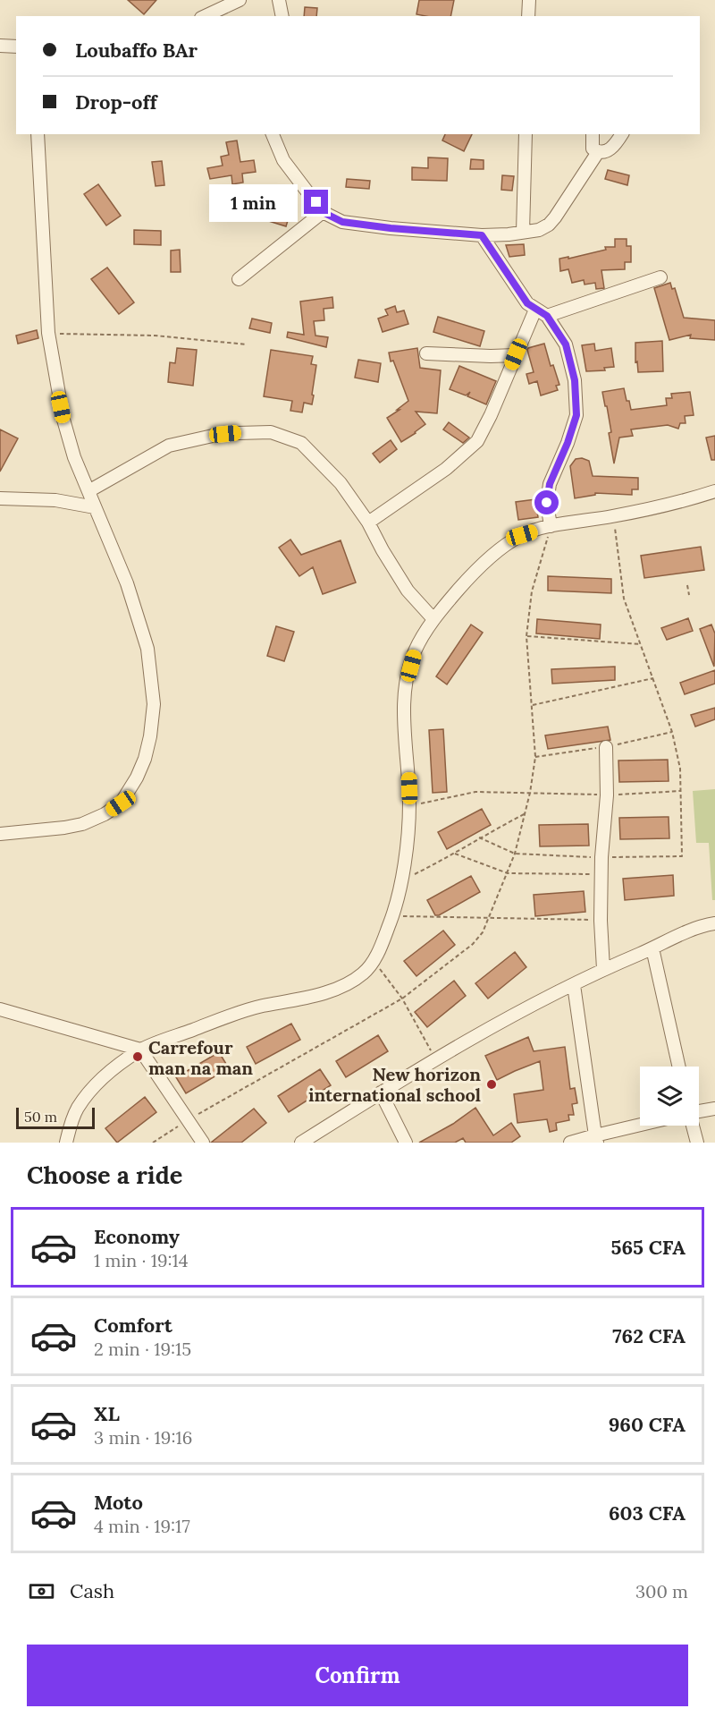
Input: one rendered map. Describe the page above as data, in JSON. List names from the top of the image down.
{
  "places": ["Carrefour man na man", "New horizon international school"],
  "scale_bar": "50 m",
  "page": {
    "banner": ["Loubaffo BAr", "Drop-off"],
    "bubble": "1 min",
    "scale": "50 m",
    "heading": "Choose a ride",
    "list": [
      {
        "name": "Economy",
        "note": "1 min · 19:14",
        "value": "565 CFA"
      },
      {
        "name": "Comfort",
        "note": "2 min · 19:15",
        "value": "762 CFA"
      },
      {
        "name": "XL",
        "note": "3 min · 19:16",
        "value": "960 CFA"
      },
      {
        "name": "Moto",
        "note": "4 min · 19:17",
        "value": "603 CFA"
      }
    ],
    "pay": ["Cash", "300 m"],
    "buttons": "Confirm"
  }
}
